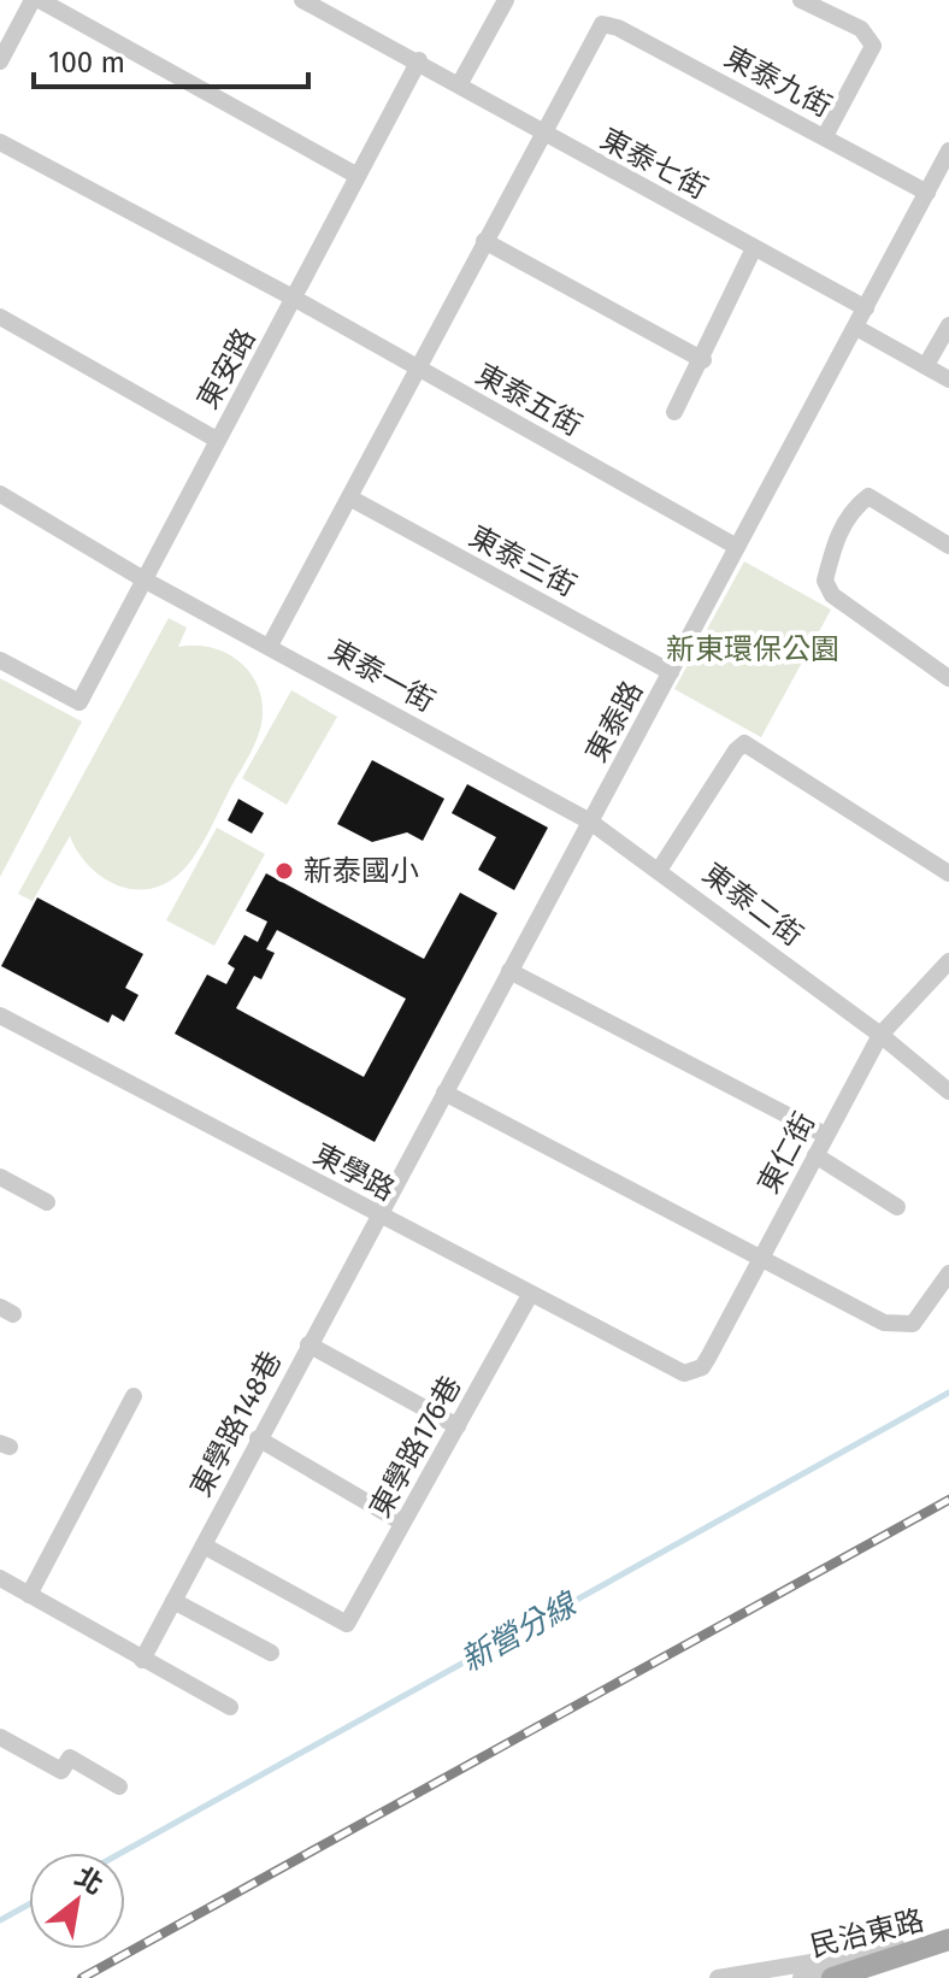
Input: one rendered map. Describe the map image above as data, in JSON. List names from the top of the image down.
{
  "streets": {
    "street": [
      "東泰九街",
      "東泰七街",
      "東安路",
      "東泰五街",
      "東泰三街",
      "東泰一街",
      "東泰路",
      "東泰二街",
      "東仁街",
      "東學路",
      "東學路148巷",
      "東學路176巷",
      "民治東路"
    ]
  },
  "crossings": [
    ["東泰九街", "東泰七街"],
    ["東泰九街", "東泰路"],
    ["東泰七街", "東安路"],
    ["東泰七街", "東泰路"],
    ["東安路", "東泰五街"],
    ["東安路", "東泰一街"],
    ["東泰五街", "東泰路"],
    ["東泰三街", "東泰路"],
    ["東泰一街", "東泰路"],
    ["東泰一街", "東泰二街"],
    ["東泰路", "東泰二街"],
    ["東泰路", "東學路"],
    ["東泰路", "東學路148巷"],
    ["東泰二街", "東仁街"],
    ["東仁街", "東學路"],
    ["東學路", "東學路148巷"],
    ["東學路", "東學路176巷"],
    ["東學路148巷", "東學路176巷"]
  ],
  "water": ["新營分線"],
  "parks": ["新東環保公園"],
  "places": ["新泰國小"],
  "scale_bar": "100 m",
  "north": "top right"
}
